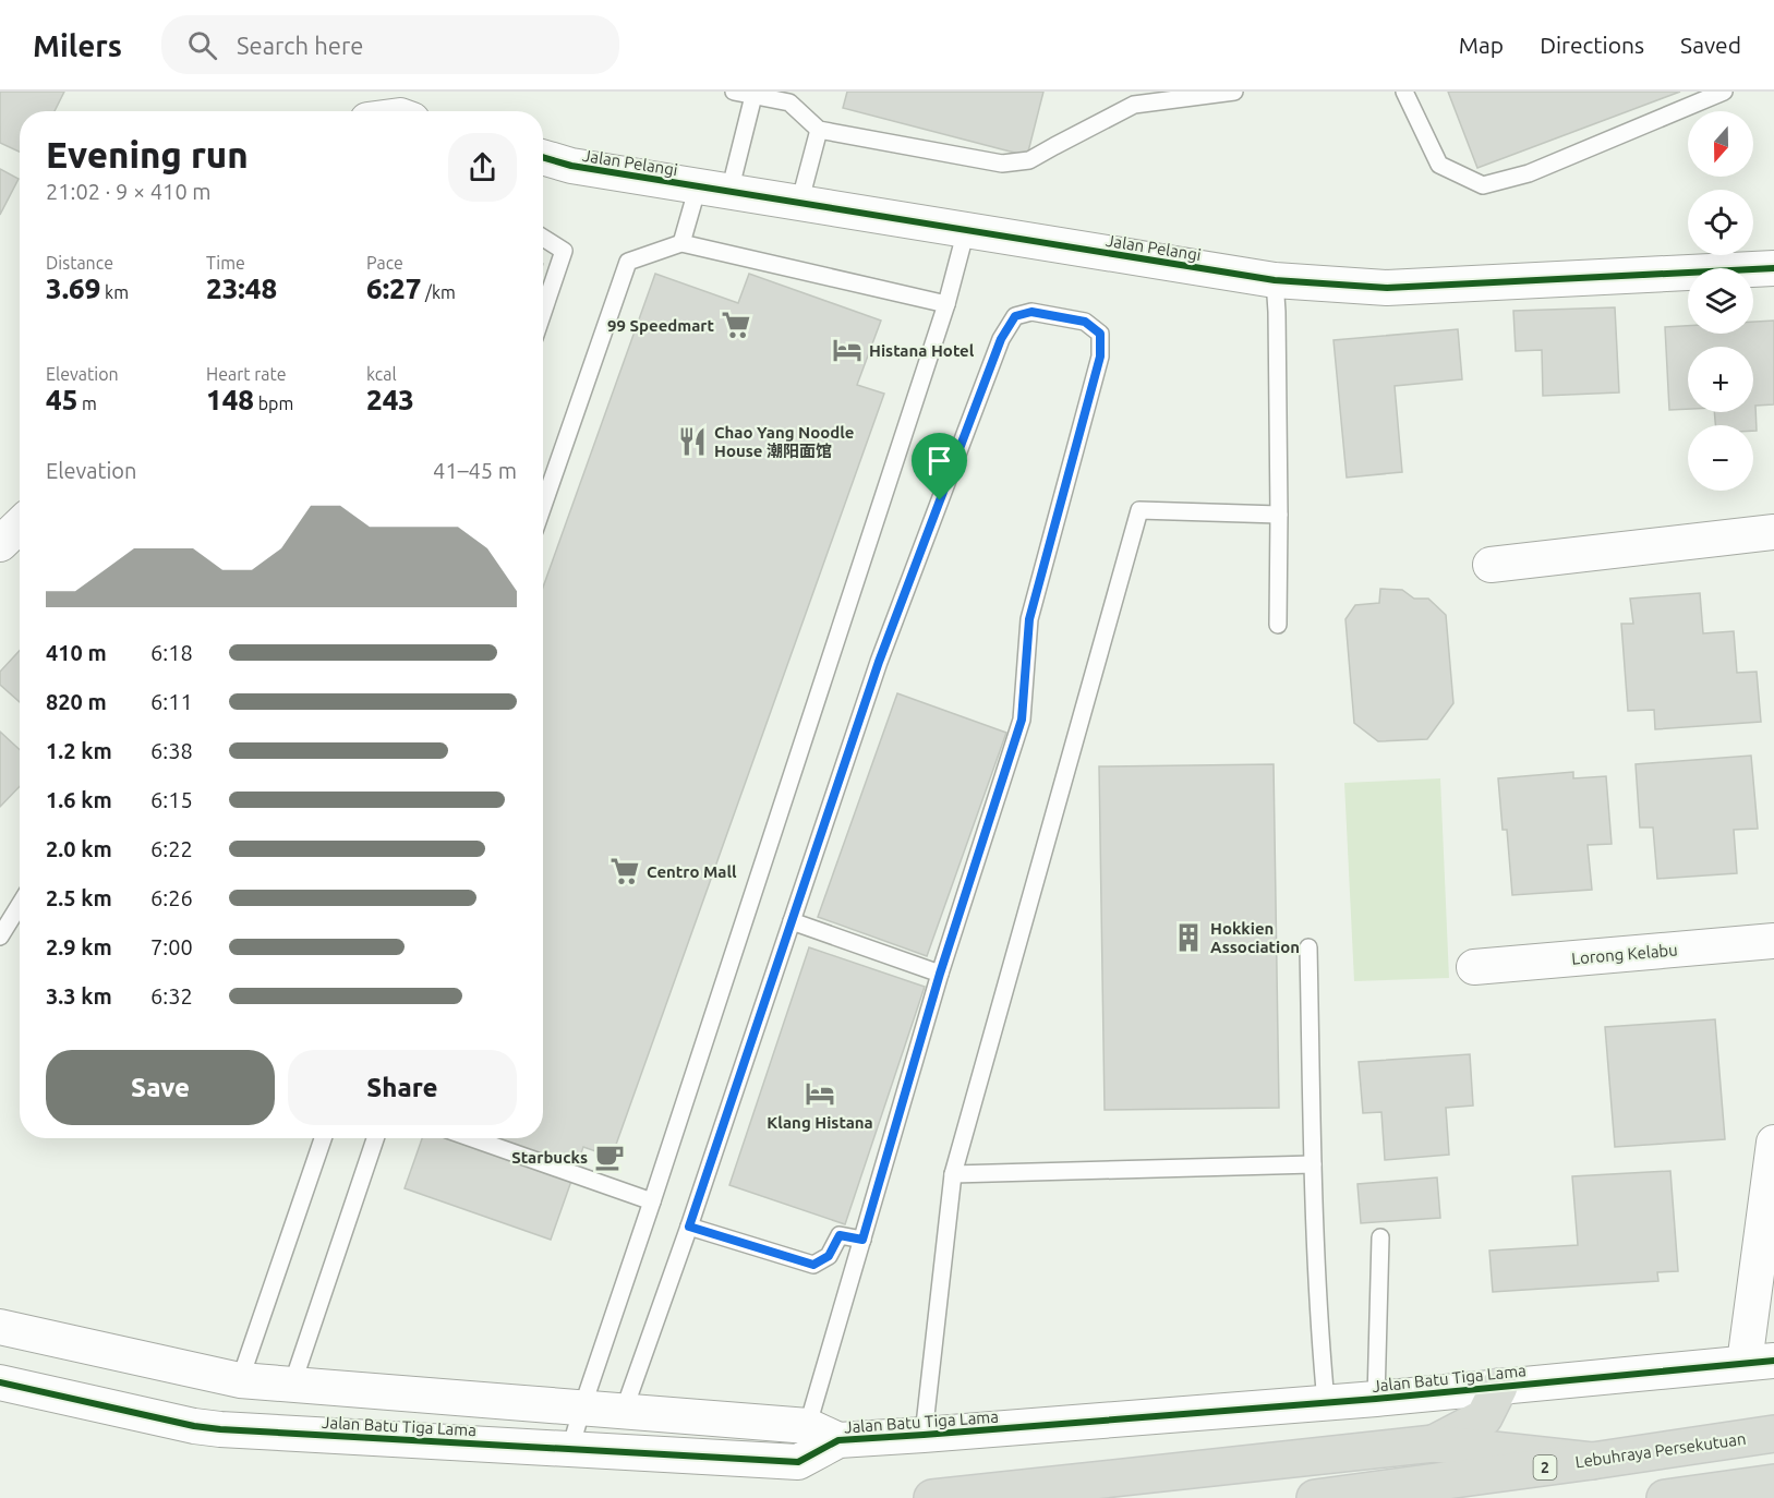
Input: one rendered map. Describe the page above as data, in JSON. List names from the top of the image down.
{
  "streets": {
    "highway": ["Lebuhraya Persekutuan", "2"],
    "street": ["Jalan Pelangi", "Lorong Kelabu", "Jalan Batu Tiga Lama"]
  },
  "places": {
    "supermarket": ["99 Speedmart", "Centro Mall"],
    "hotel": ["Histana Hotel", "Klang Histana"],
    "restaurant": ["Chao Yang Noodle House 潮阳面馆"],
    "building": ["Hokkien Association"],
    "cafe": ["Starbucks"]
  },
  "north": "bottom",
  "page": {
    "header": "Milers",
    "search": "Search here",
    "nav": ["Map", "Directions", "Saved"],
    "map_buttons": ["+", "−"],
    "heading": ["Evening run", "21:02 · 9 × 410 m"],
    "stats": [
      ["Distance", "3.69 km"],
      ["Time", "23:48"],
      ["Pace", "6:27 /km"],
      ["Elevation", "45 m"],
      ["Heart rate", "148 bpm"],
      ["kcal", "243"]
    ],
    "chart": ["Elevation", "41–45 m"],
    "list": [
      {
        "name": "410 m",
        "note": "6:18"
      },
      {
        "name": "820 m",
        "note": "6:11"
      },
      {
        "name": "1.2 km",
        "note": "6:38"
      },
      {
        "name": "1.6 km",
        "note": "6:15"
      },
      {
        "name": "2.0 km",
        "note": "6:22"
      },
      {
        "name": "2.5 km",
        "note": "6:26"
      },
      {
        "name": "2.9 km",
        "note": "7:00"
      },
      {
        "name": "3.3 km",
        "note": "6:32"
      }
    ],
    "buttons": ["Save", "Share"]
  }
}
